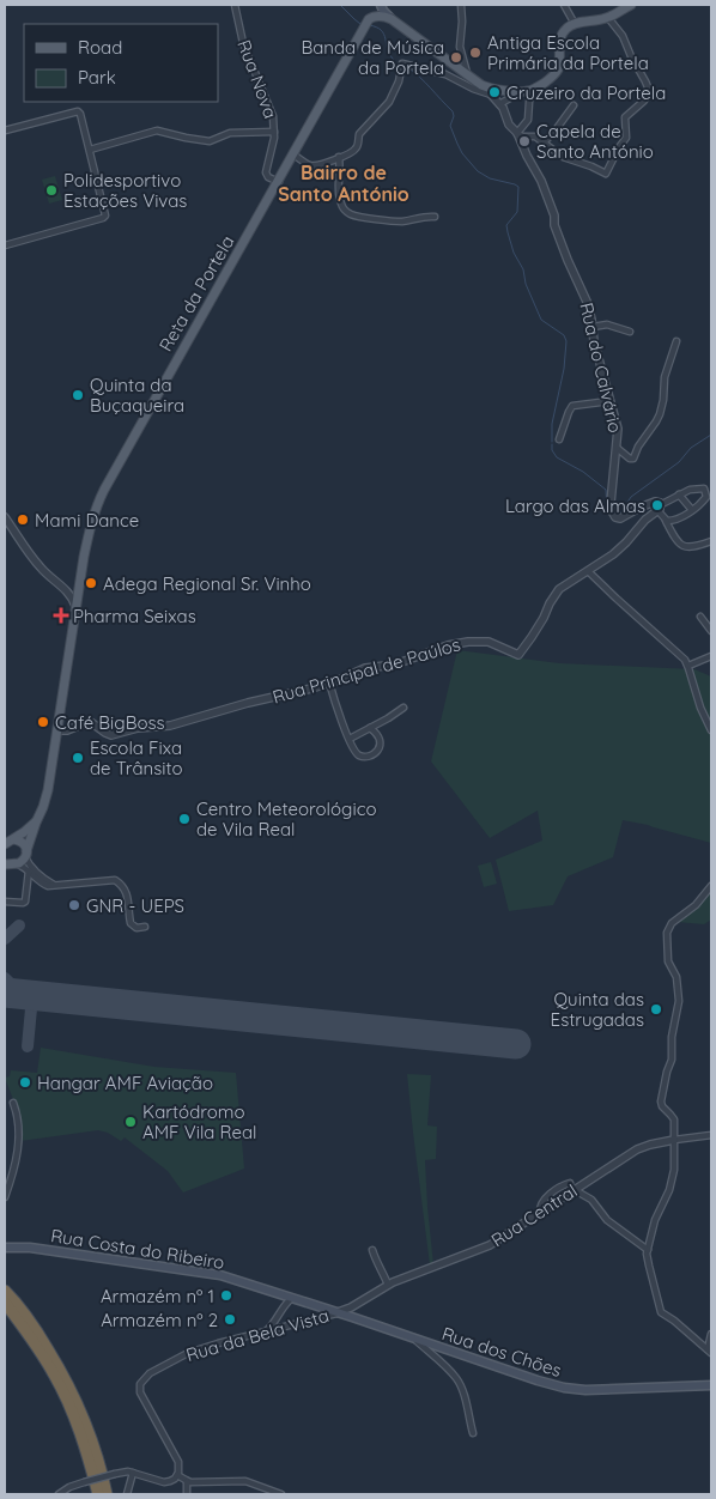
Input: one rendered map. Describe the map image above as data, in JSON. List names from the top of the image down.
{
  "streets": {
    "main road": ["Reta da Portela", "Rua Costa do Ribeiro", "Rua dos Chões"],
    "street": [
      "Rua Nova",
      "Rua do Calvário",
      "Rua Principal de Paúlos",
      "Rua Central",
      "Rua da Bela Vista"
    ]
  },
  "crossings": [
    ["Rua Nova", "Reta da Portela"],
    ["Reta da Portela", "Rua Principal de Paúlos"],
    ["Rua do Calvário", "Rua Principal de Paúlos"],
    ["Rua Central", "Rua da Bela Vista"],
    ["Rua Central", "Rua dos Chões"],
    ["Rua Costa do Ribeiro", "Rua dos Chões"],
    ["Rua da Bela Vista", "Rua dos Chões"]
  ],
  "districts": ["Bairro de Santo António"],
  "places": {
    "other": [
      "Antiga Escola Primária da Portela",
      "Banda de Música da Portela",
      "Cruzeiro da Portela",
      "Capela de Santo António",
      "Polidesportivo Estações Vivas",
      "Quinta da Buçaqueira",
      "Largo das Almas",
      "Mami Dance",
      "Adega Regional Sr. Vinho",
      "Café BigBoss",
      "Escola Fixa de Trânsito",
      "Centro Meteorológico de Vila Real",
      "GNR - UEPS",
      "Quinta das Estrugadas",
      "Hangar AMF Aviação",
      "Kartódromo AMF Vila Real",
      "Armazém nº 1",
      "Armazém nº 2"
    ],
    "health": ["Pharma Seixas"]
  },
  "legend": ["Road", "Park"]
}
